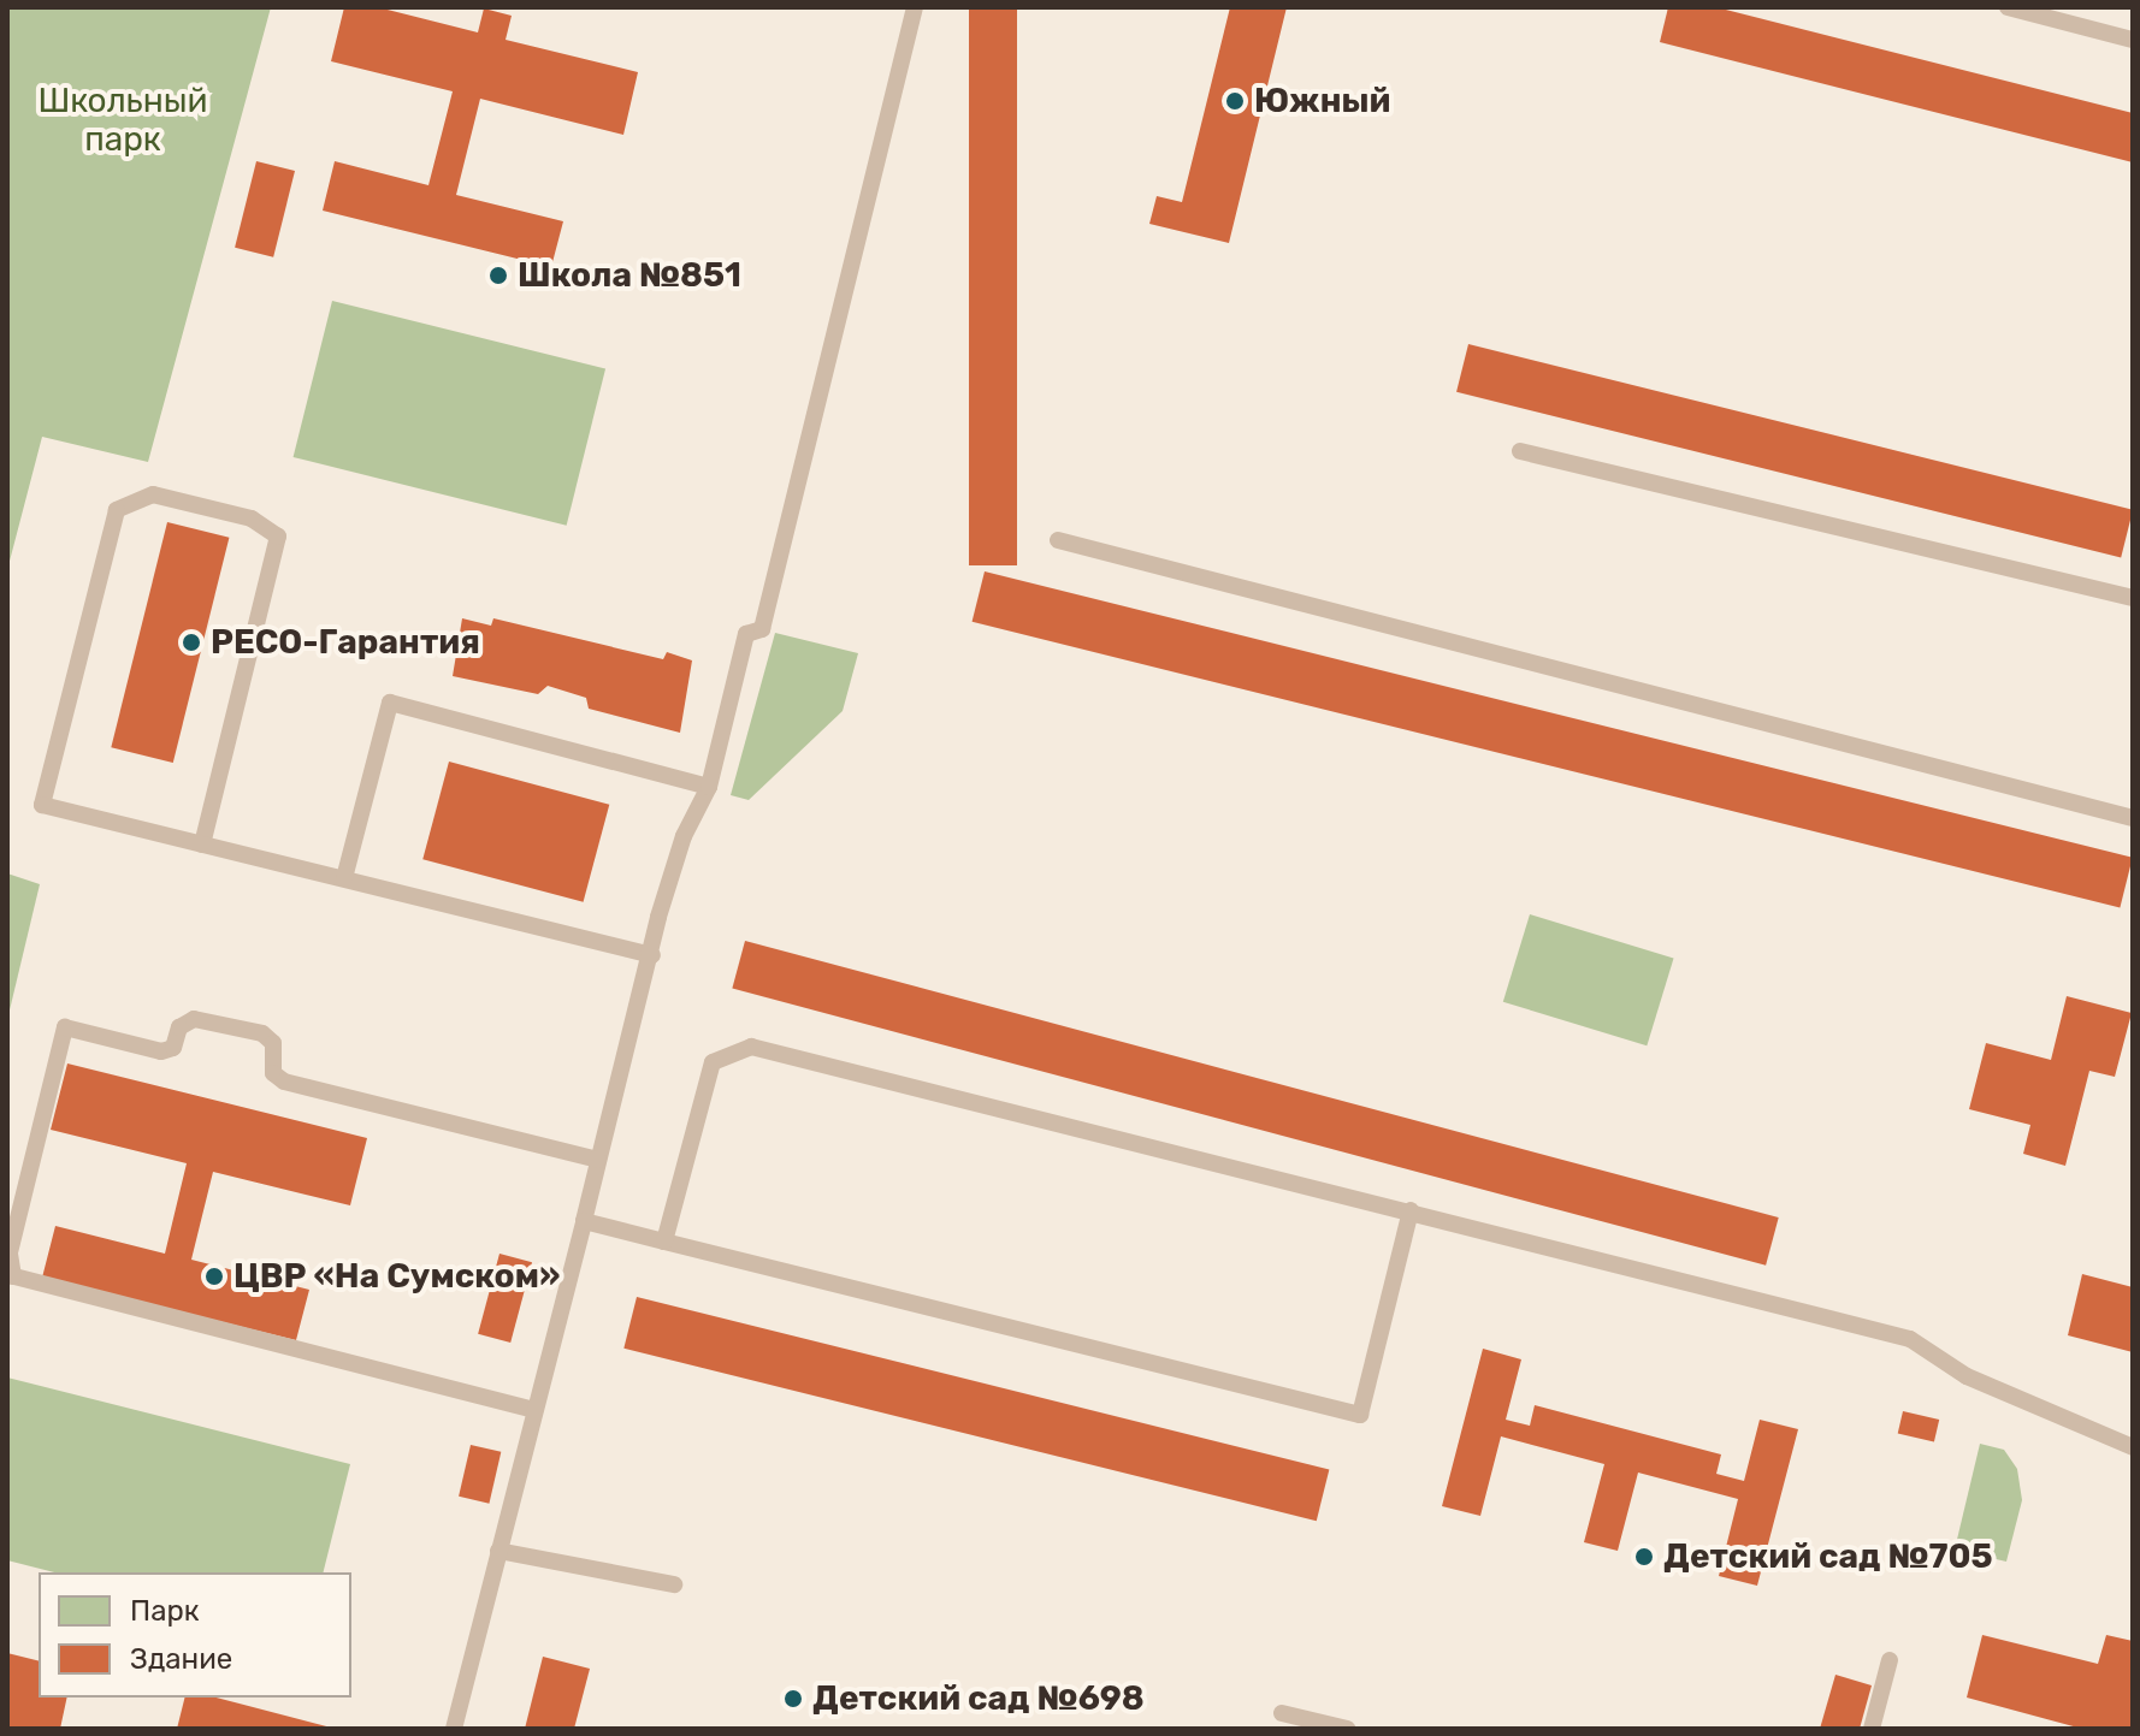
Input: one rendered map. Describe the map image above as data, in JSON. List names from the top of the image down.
{
  "parks": ["Школьный парк"],
  "places": [
    "Южный",
    "Школа №851",
    "РЕСО-Гарантия",
    "ЦВР «На Сумском»",
    "Детский сад №705",
    "Детский сад №698"
  ],
  "legend": ["Парк", "Здание"]
}
